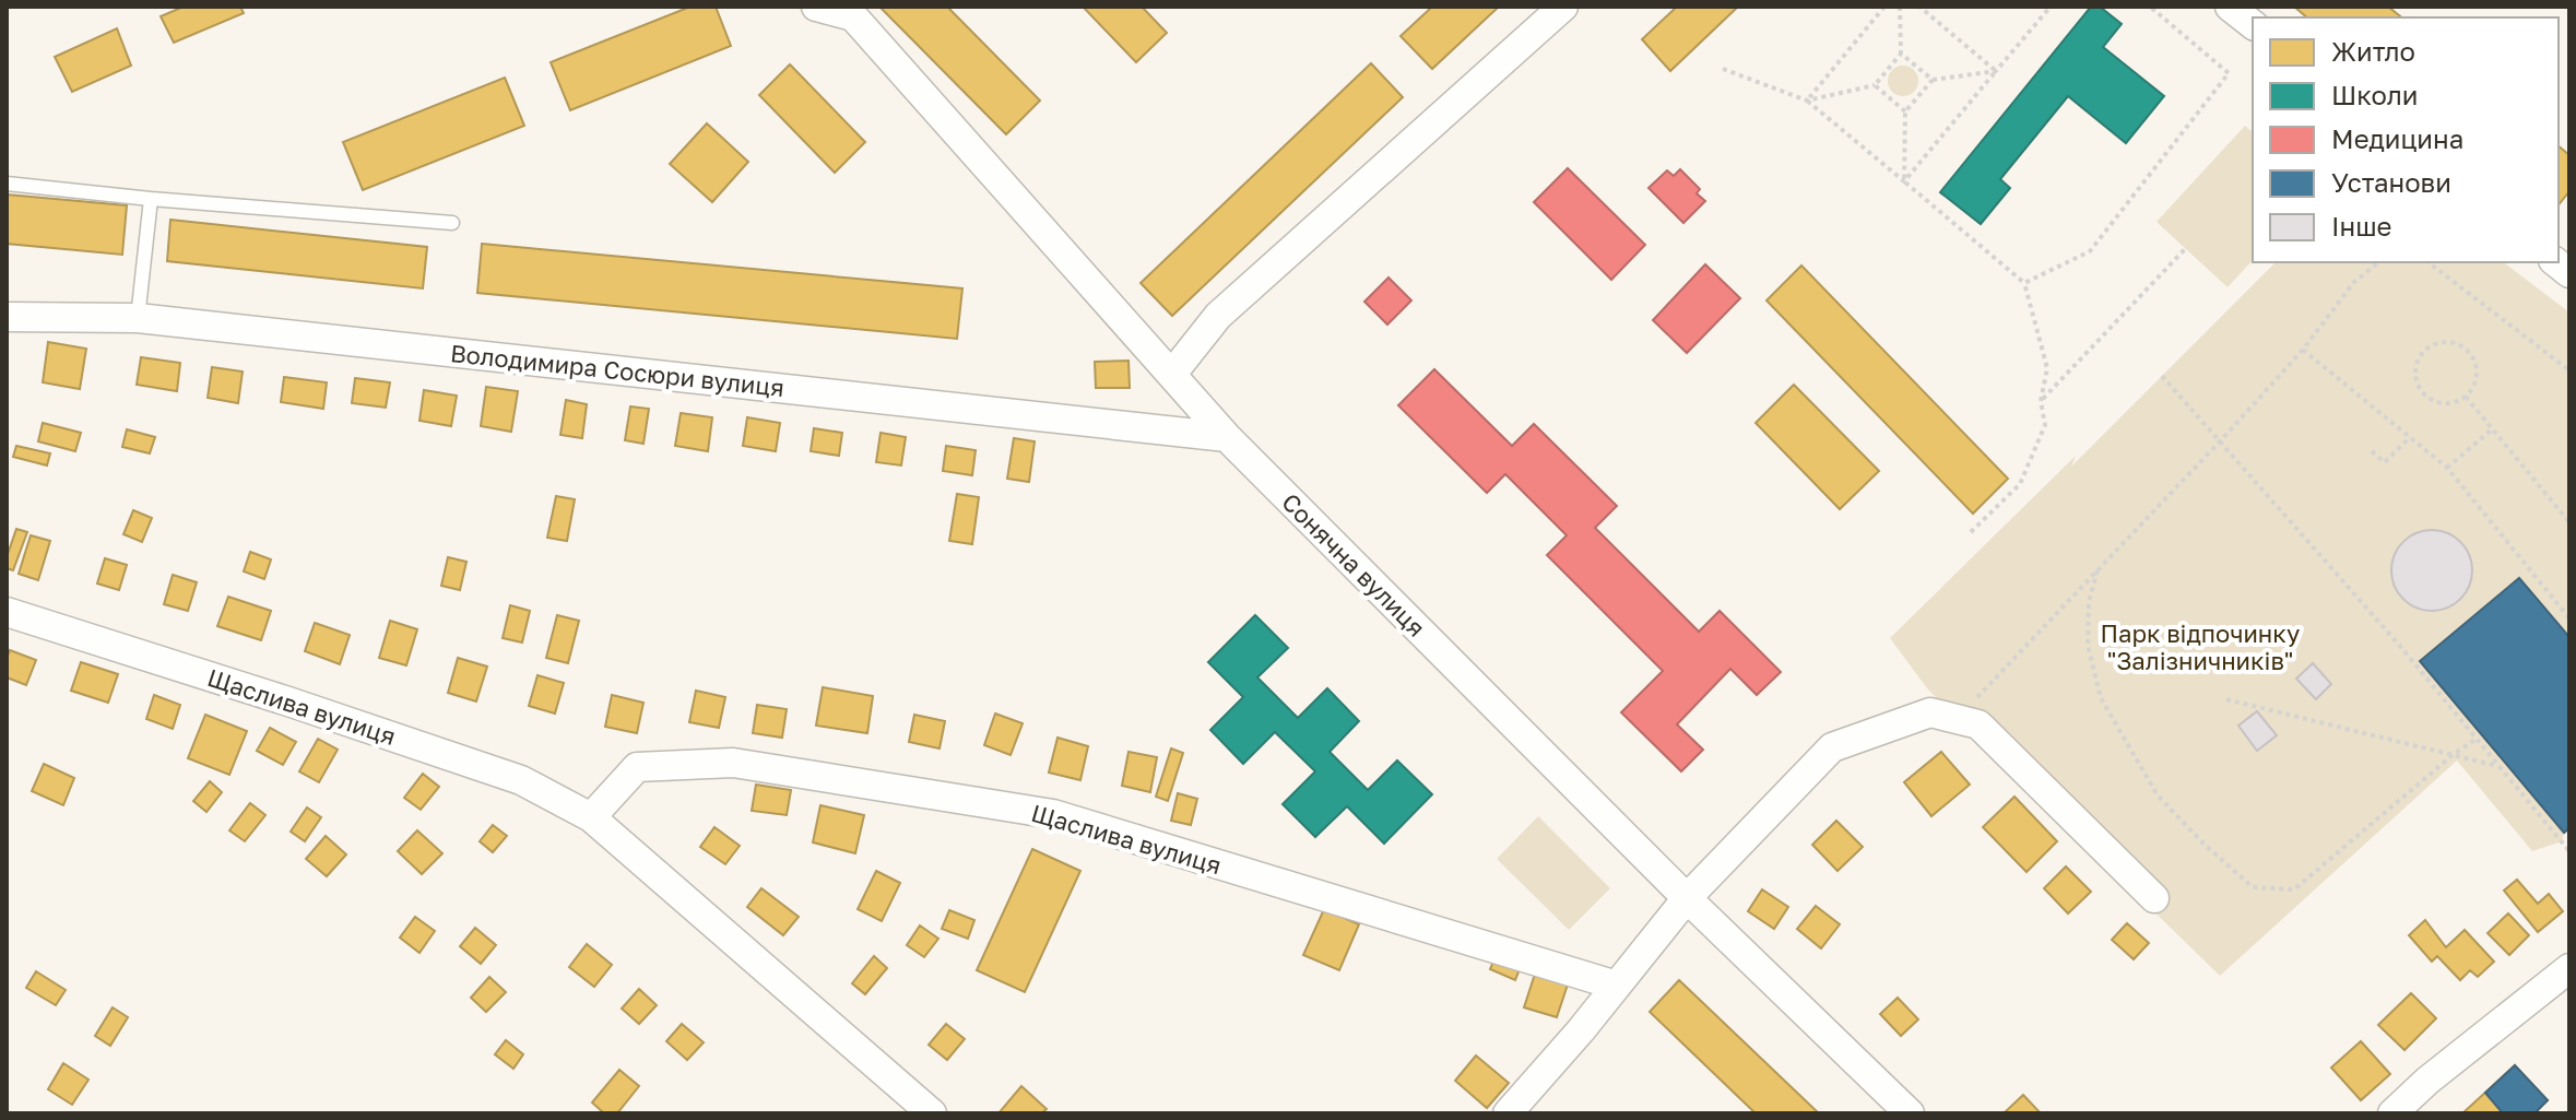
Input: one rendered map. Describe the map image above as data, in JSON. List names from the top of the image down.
{
  "streets": {
    "street": ["Володимира Сосюри вулиця", "Сонячна вулиця", "Щаслива вулиця"]
  },
  "crossings": [
    ["Володимира Сосюри вулиця", "Сонячна вулиця"]
  ],
  "parks": ["Парк відпочинку \"Залізничників\""],
  "legend": [
    "Житло",
    "Школи",
    "Медицина",
    "Установи",
    "Інше"
  ]
}
